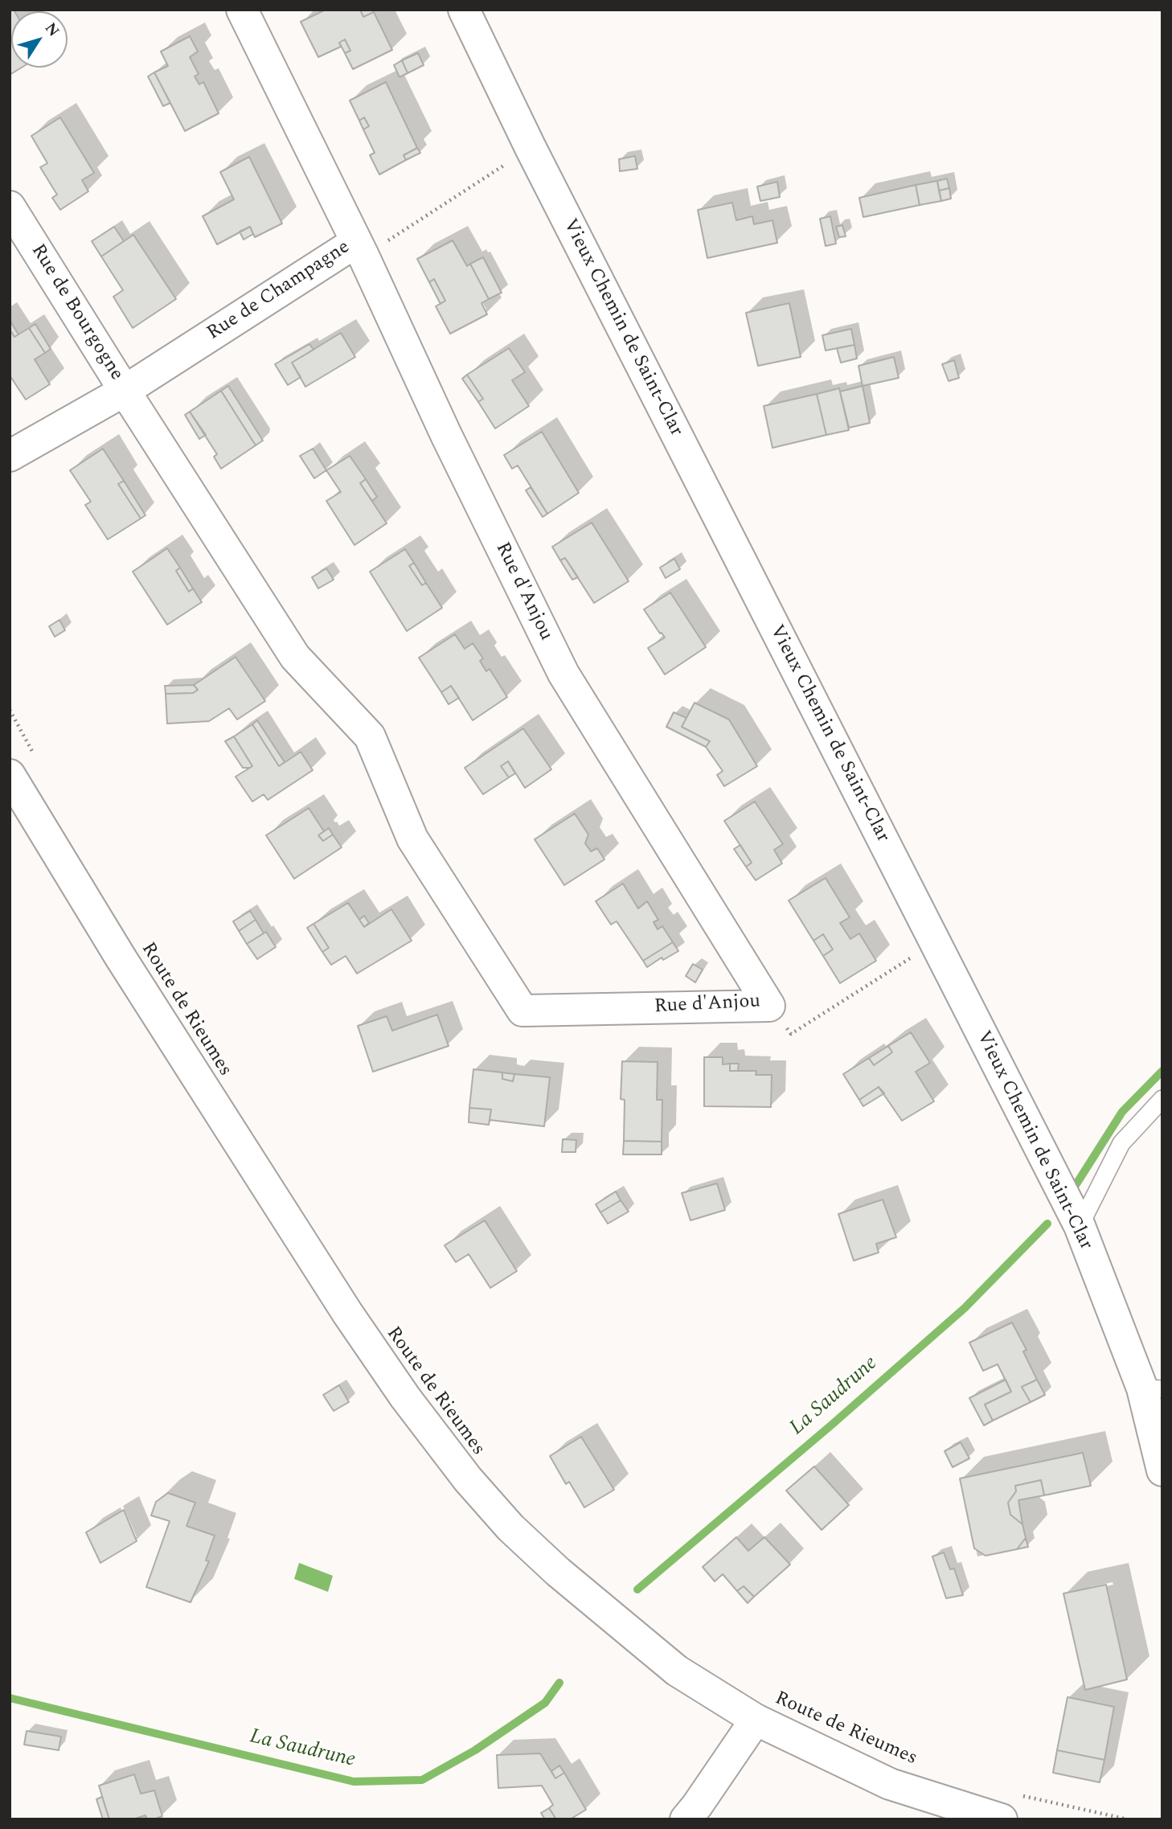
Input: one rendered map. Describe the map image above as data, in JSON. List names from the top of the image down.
{
  "streets": {
    "street": [
      "Rue de Champagne",
      "Rue de Bourgogne",
      "Vieux Chemin de Saint-Clar",
      "Rue d'Anjou",
      "Route de Rieumes"
    ]
  },
  "crossings": [
    ["Rue de Champagne", "Rue de Bourgogne"],
    ["Rue de Champagne", "Rue d'Anjou"],
    ["Rue de Bourgogne", "Rue d'Anjou"]
  ],
  "water": ["La Saudrune"],
  "north": "top right"
}
